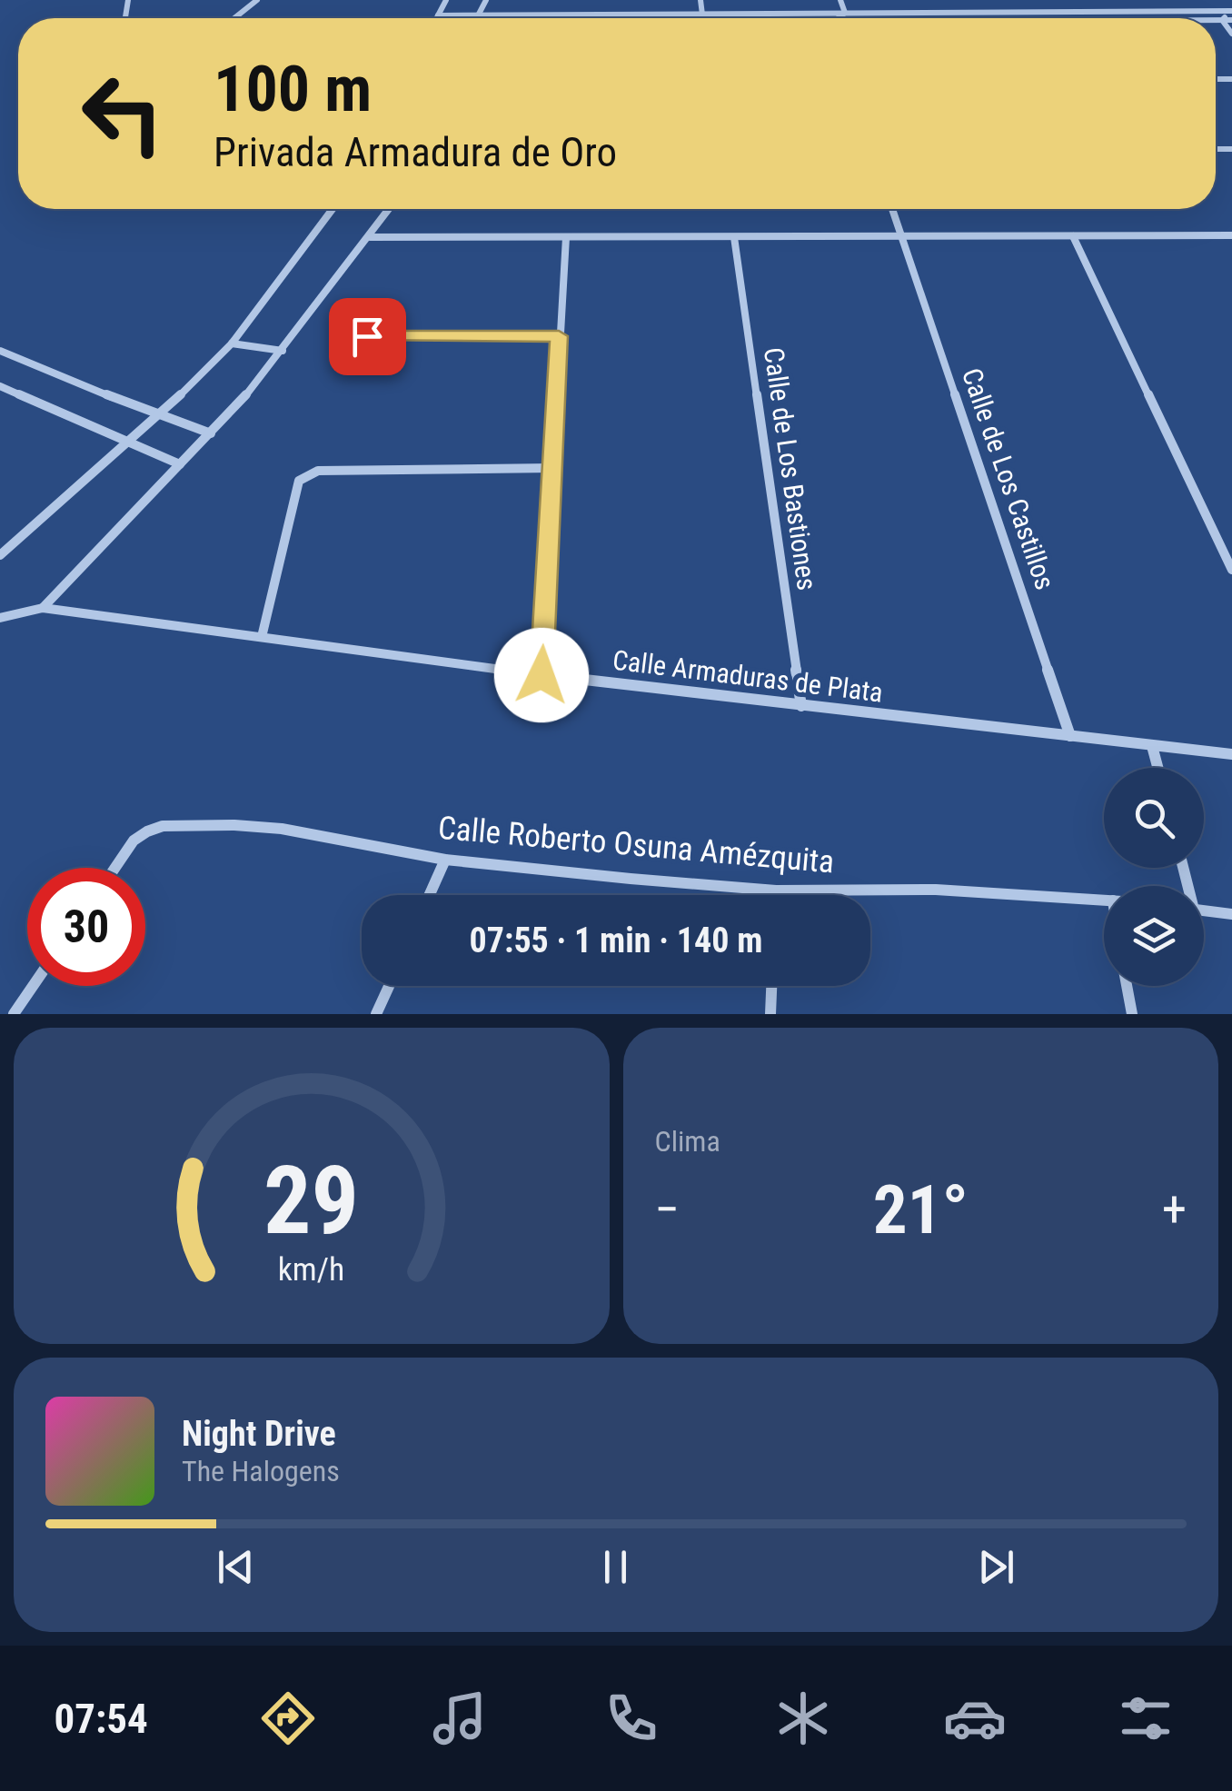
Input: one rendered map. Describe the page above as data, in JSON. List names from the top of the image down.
{
  "streets": {
    "street": [
      "Calle de Los Bastiones",
      "Calle de Los Castillos",
      "Calle Armaduras de Plata",
      "Calle Roberto Osuna Amézquita"
    ]
  },
  "crossings": [
    ["Calle de Los Bastiones", "Calle Armaduras de Plata"],
    ["Calle de Los Castillos", "Calle Armaduras de Plata"]
  ],
  "page": {
    "turn": ["100 m", "Privada Armadura de Oro"],
    "limit": "30",
    "trip": "07:55 · 1 min · 140 m",
    "tile": "Clima",
    "heat": ["−", "21°", "+"],
    "song": ["Night Drive", "The Halogens"],
    "tabs": "07:54",
    "gauge": ["29", "km/h"]
  }
}
